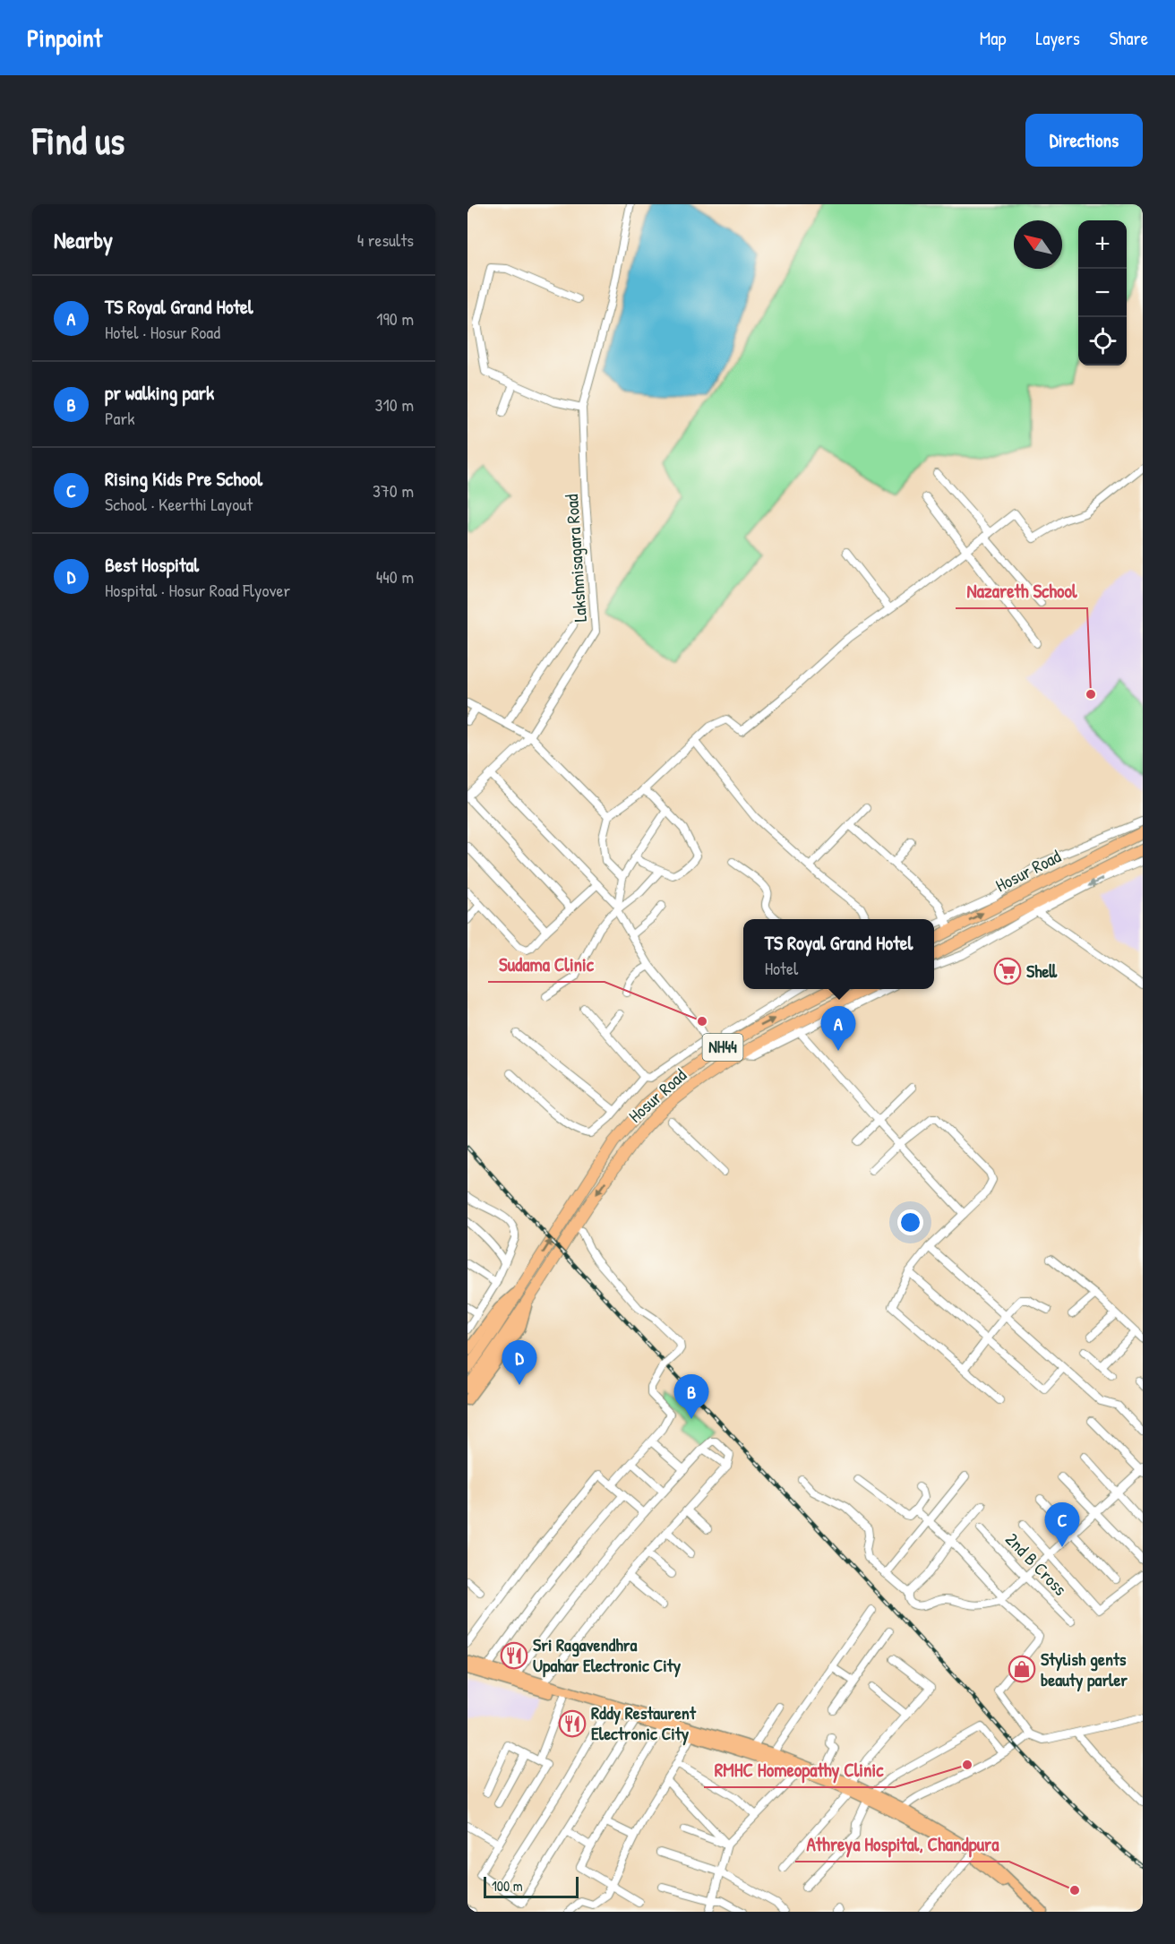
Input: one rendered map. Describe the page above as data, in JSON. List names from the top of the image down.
{
  "streets": {
    "highway": ["Hosur Road", "NH44"],
    "street": ["Lakshmisagara Road", "2nd B Cross"]
  },
  "crossings": [
    ["Hosur Road", "NH44"]
  ],
  "places": {
    "other": [
      "Nazareth School",
      "Sudama Clinic",
      "RMHC Homeopathy Clinic",
      "Athreya Hospital, Chandpura"
    ],
    "supermarket": ["Shell"],
    "restaurant": ["Sri Ragavendhra Upahar Electronic City", "Rddy Restaurent Electronic City"],
    "shop": ["Stylish gents beauty parler"]
  },
  "scale_bar": "100 m",
  "north": "top left",
  "page": {
    "header": "Pinpoint",
    "nav": ["Map", "Layers", "Share"],
    "buttons": "Directions",
    "title": "Find us",
    "heading": ["Nearby", "4 results"],
    "map_buttons": ["+", "−"],
    "list": [
      {
        "mark": "A",
        "name": "TS Royal Grand Hotel",
        "note": "Hotel · Hosur Road",
        "value": "190 m"
      },
      {
        "mark": "B",
        "name": "pr walking park",
        "note": "Park",
        "value": "310 m"
      },
      {
        "mark": "C",
        "name": "Rising Kids Pre School",
        "note": "School · Keerthi Layout",
        "value": "370 m"
      },
      {
        "mark": "D",
        "name": "Best Hospital",
        "note": "Hospital · Hosur Road Flyover",
        "value": "440 m"
      }
    ],
    "popup": ["TS Royal Grand Hotel", "Hotel"],
    "pins": [
      "A",
      "D",
      "B",
      "C"
    ],
    "scale": "100 m"
  }
}
